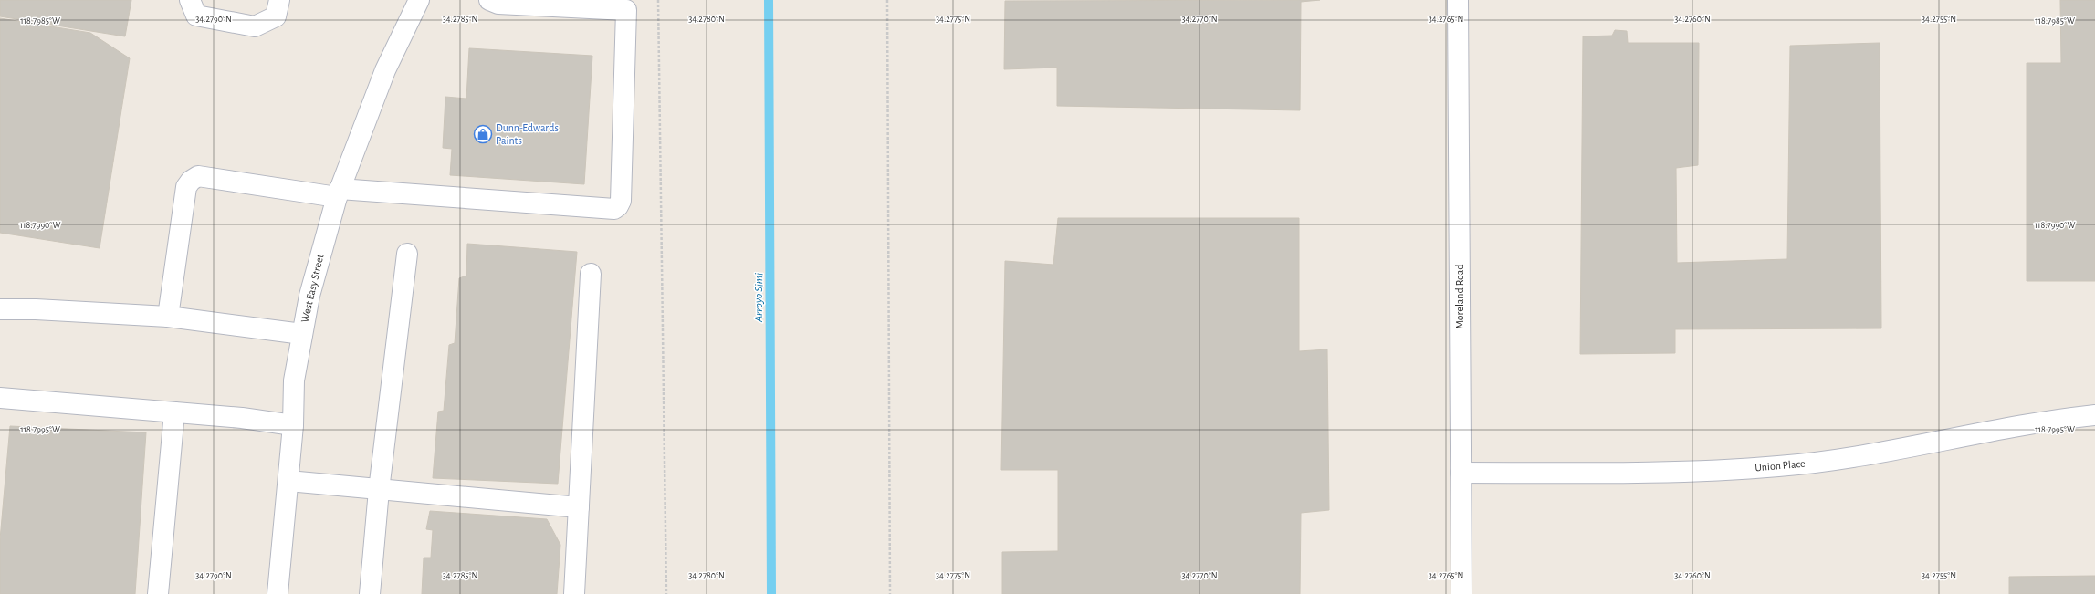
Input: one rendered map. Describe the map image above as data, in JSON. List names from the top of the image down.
{
  "streets": {
    "street": ["West Easy Street", "Moreland Road", "Union Place"]
  },
  "crossings": [
    ["Moreland Road", "Union Place"]
  ],
  "water": ["Arroyo Simi"],
  "places": {
    "shop": ["Dunn-Edwards Paints"]
  },
  "coordinates": [
    "34.2790°N",
    "34.2785°N",
    "34.2780°N",
    "34.2775°N",
    "34.2770°N",
    "34.2765°N",
    "34.2760°N",
    "34.2755°N",
    "118.7985°W",
    "118.7990°W",
    "118.7995°W"
  ]
}
